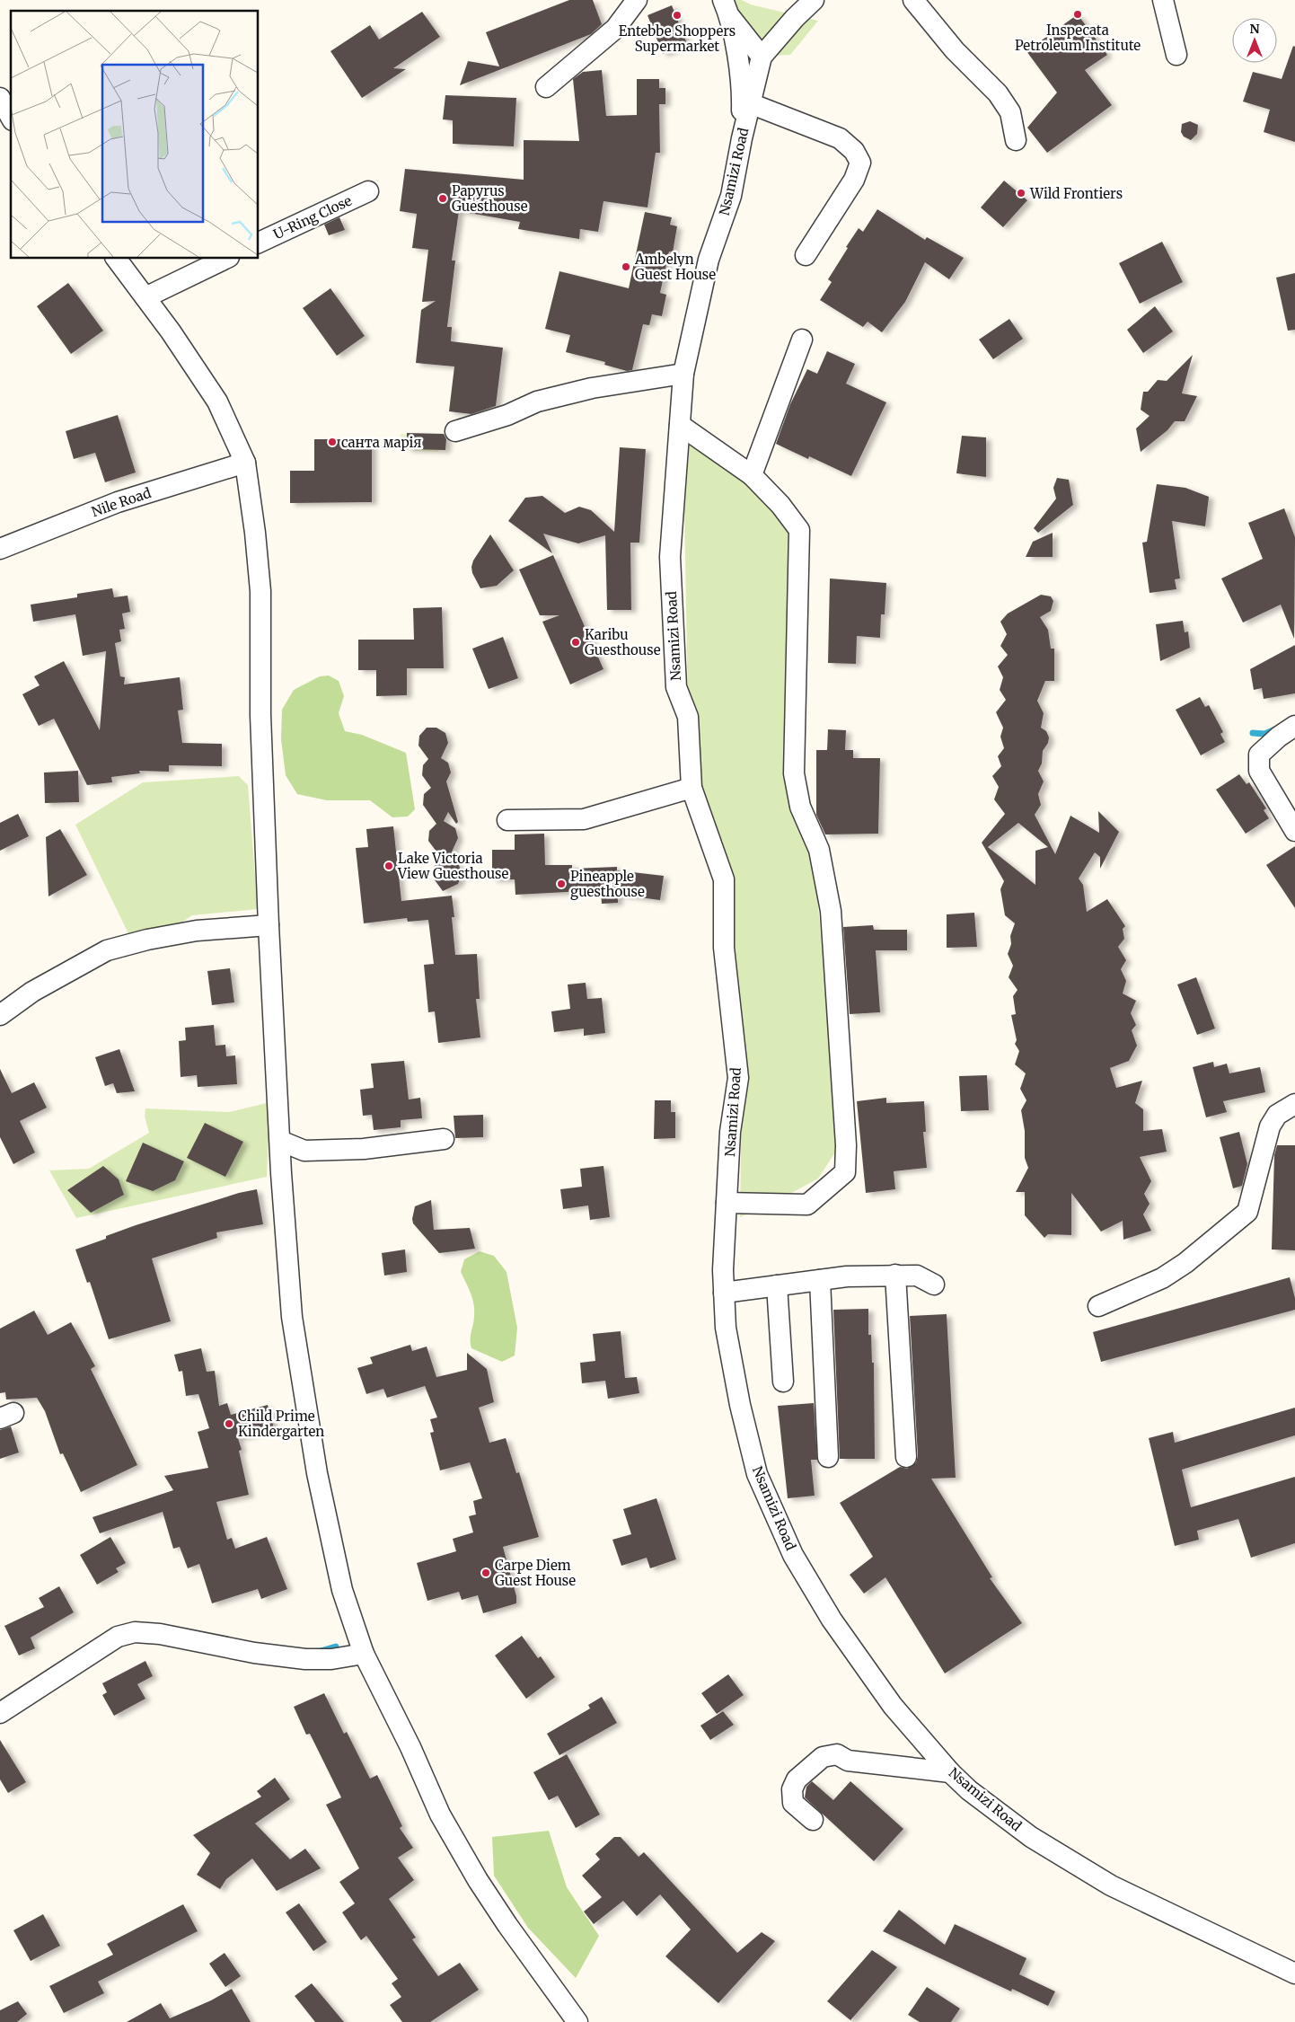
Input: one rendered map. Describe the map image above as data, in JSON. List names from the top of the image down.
{
  "streets": {
    "street": ["Nsamizi Road", "U-Ring Close", "Nile Road"]
  },
  "places": [
    "Inspecata Petroleum Institute",
    "Entebbe Shoppers Supermarket",
    "Wild Frontiers",
    "Papyrus Guesthouse",
    "Ambelyn Guest House",
    "санта марія",
    "Karibu Guesthouse",
    "Lake Victoria View Guesthouse",
    "Pineapple guesthouse",
    "Child Prime Kindergarten",
    "Carpe Diem Guest House"
  ],
  "north": "top"
}
